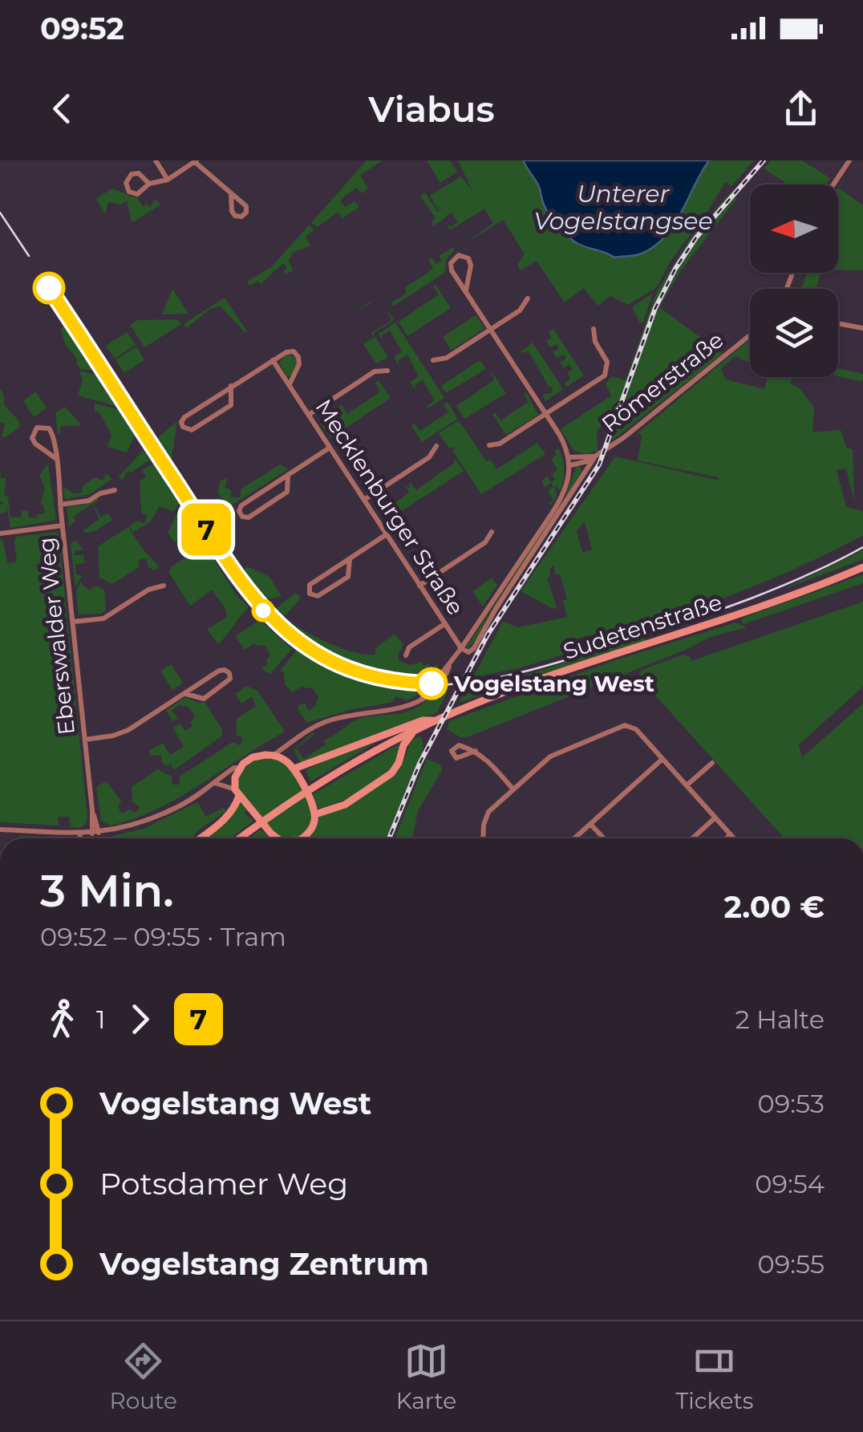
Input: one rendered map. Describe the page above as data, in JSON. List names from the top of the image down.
{
  "streets": {
    "main road": ["Sudetenstraße"],
    "street": ["Römerstraße", "Mecklenburger Straße", "Eberswalder Weg"]
  },
  "water": ["Unterer Vogelstangsee"],
  "places": ["Vogelstang West"],
  "lines": ["tram line 7"],
  "north": "left",
  "page": {
    "status": "09:52",
    "header": "Viabus",
    "on_map": "7",
    "heading": ["3 Min.", "09:52 – 09:55 · Tram", "2.00 €"],
    "legs": ["1", "7", "2 Halte"],
    "list": [
      {
        "name": "Vogelstang West",
        "value": "09:53"
      },
      {
        "name": "Potsdamer Weg",
        "value": "09:54"
      },
      {
        "name": "Vogelstang Zentrum",
        "value": "09:55"
      }
    ],
    "tabs": ["Route", "Karte", "Tickets"]
  }
}
